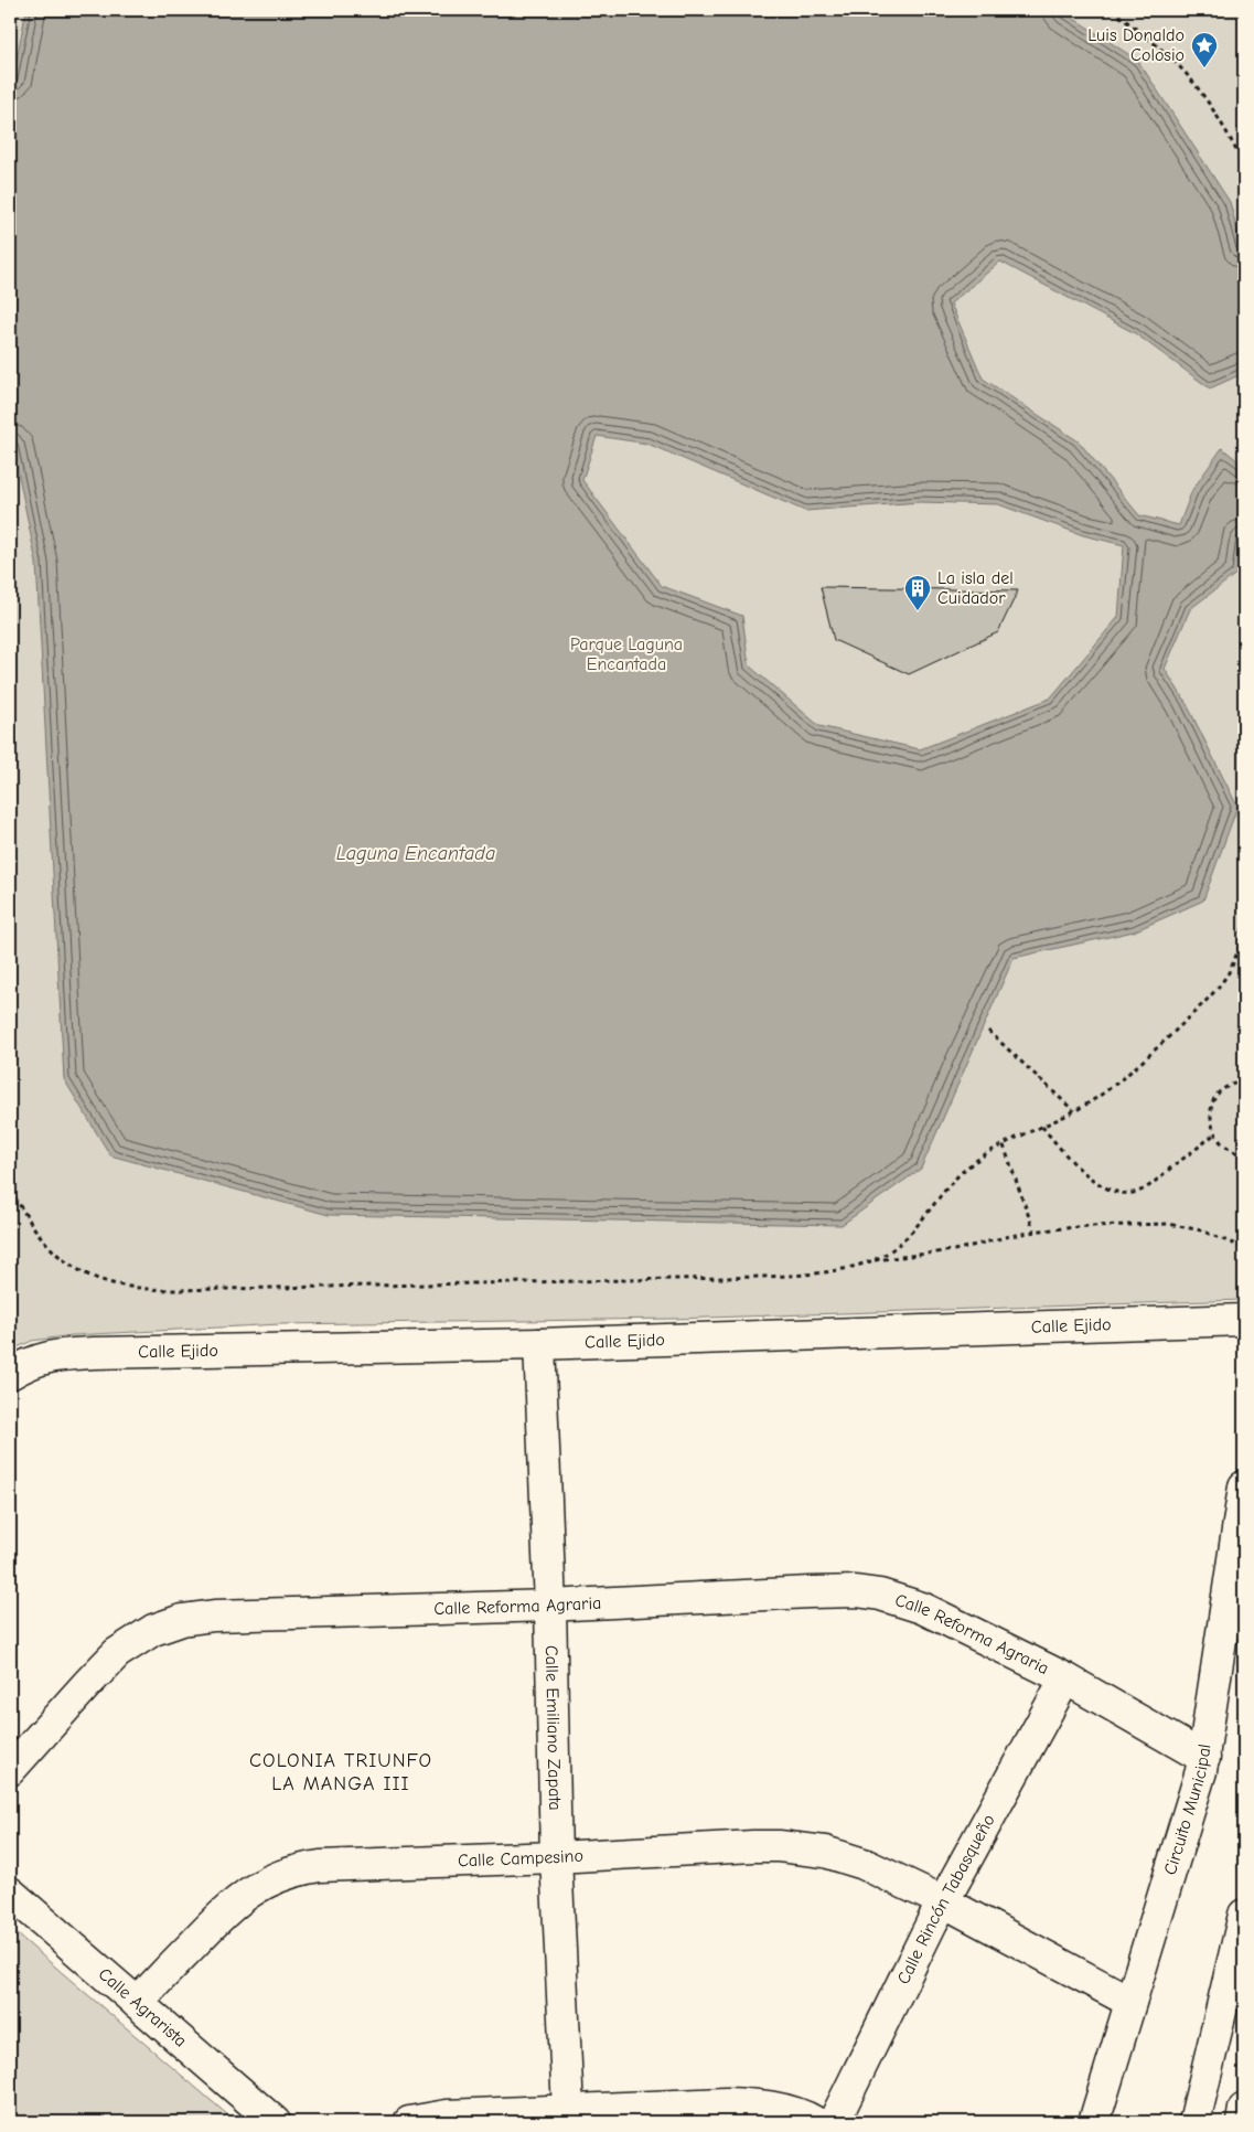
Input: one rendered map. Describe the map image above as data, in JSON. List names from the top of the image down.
{
  "streets": {
    "street": [
      "Calle Ejido",
      "Calle Reforma Agraria",
      "Calle Emiliano Zapata",
      "Circuito Municipal",
      "Calle Campesino",
      "Calle Rincón Tabasqueño",
      "Calle Agrarista"
    ]
  },
  "crossings": [
    ["Calle Ejido", "Calle Emiliano Zapata"],
    ["Calle Reforma Agraria", "Calle Emiliano Zapata"],
    ["Calle Reforma Agraria", "Circuito Municipal"],
    ["Calle Reforma Agraria", "Calle Rincón Tabasqueño"],
    ["Calle Emiliano Zapata", "Calle Campesino"],
    ["Circuito Municipal", "Calle Campesino"],
    ["Calle Campesino", "Calle Rincón Tabasqueño"],
    ["Calle Campesino", "Calle Agrarista"]
  ],
  "districts": ["COLONIA TRIUNFO LA MANGA III"],
  "water": ["Laguna Encantada"],
  "parks": ["Parque Laguna Encantada"],
  "places": {
    "place": ["Luis Donaldo Colosio"],
    "building": ["La isla del Cuidador"]
  }
}
